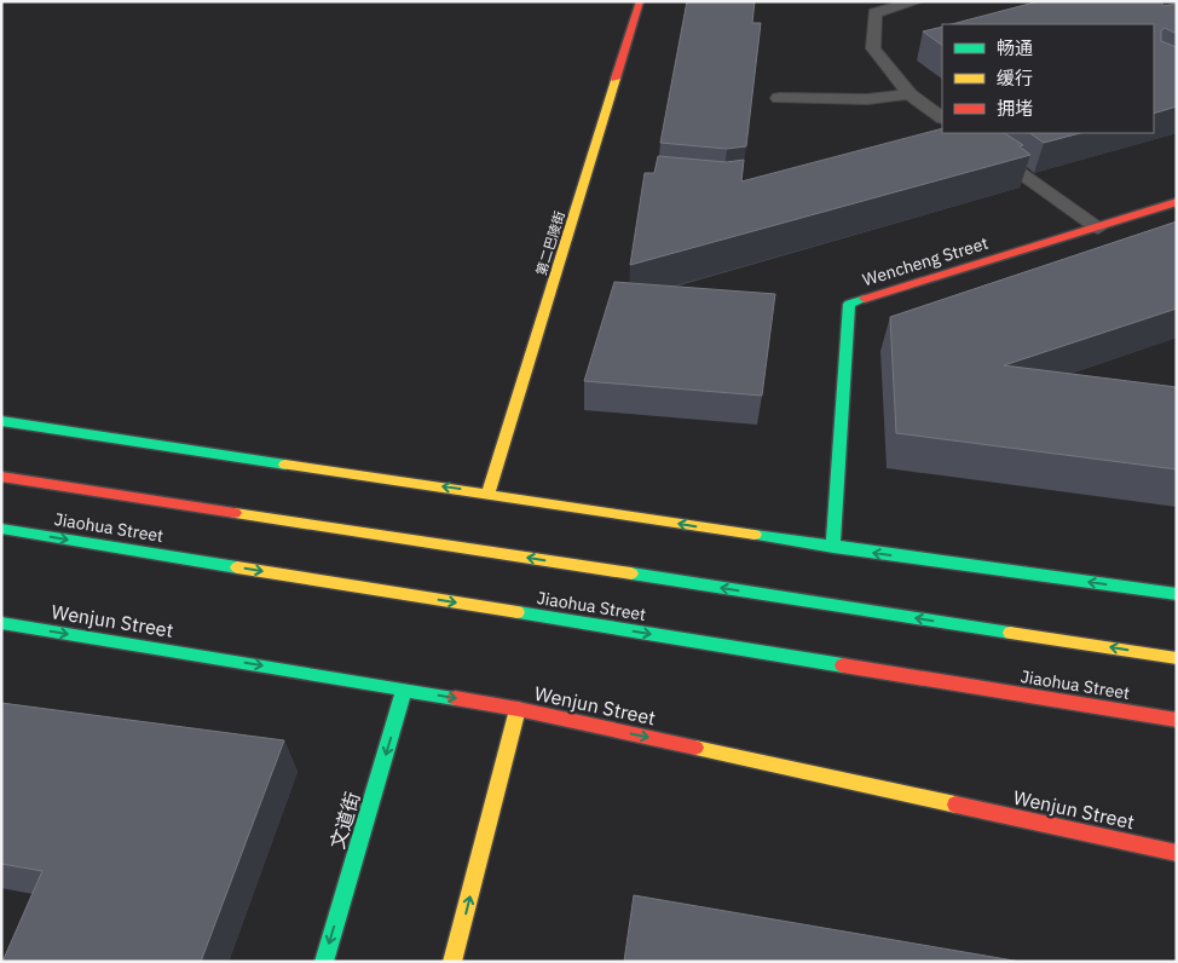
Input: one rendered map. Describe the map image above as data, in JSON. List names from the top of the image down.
{
  "streets": {
    "main road": [
      "第二巴陵街",
      "Wencheng Street",
      "Jiaohua Street",
      "Wenjun Street",
      "文道街"
    ]
  },
  "crossings": [
    ["Wenjun Street", "文道街"]
  ],
  "one_way": ["Wenjun Street"],
  "legend": ["畅通", "缓行", "拥堵"]
}
